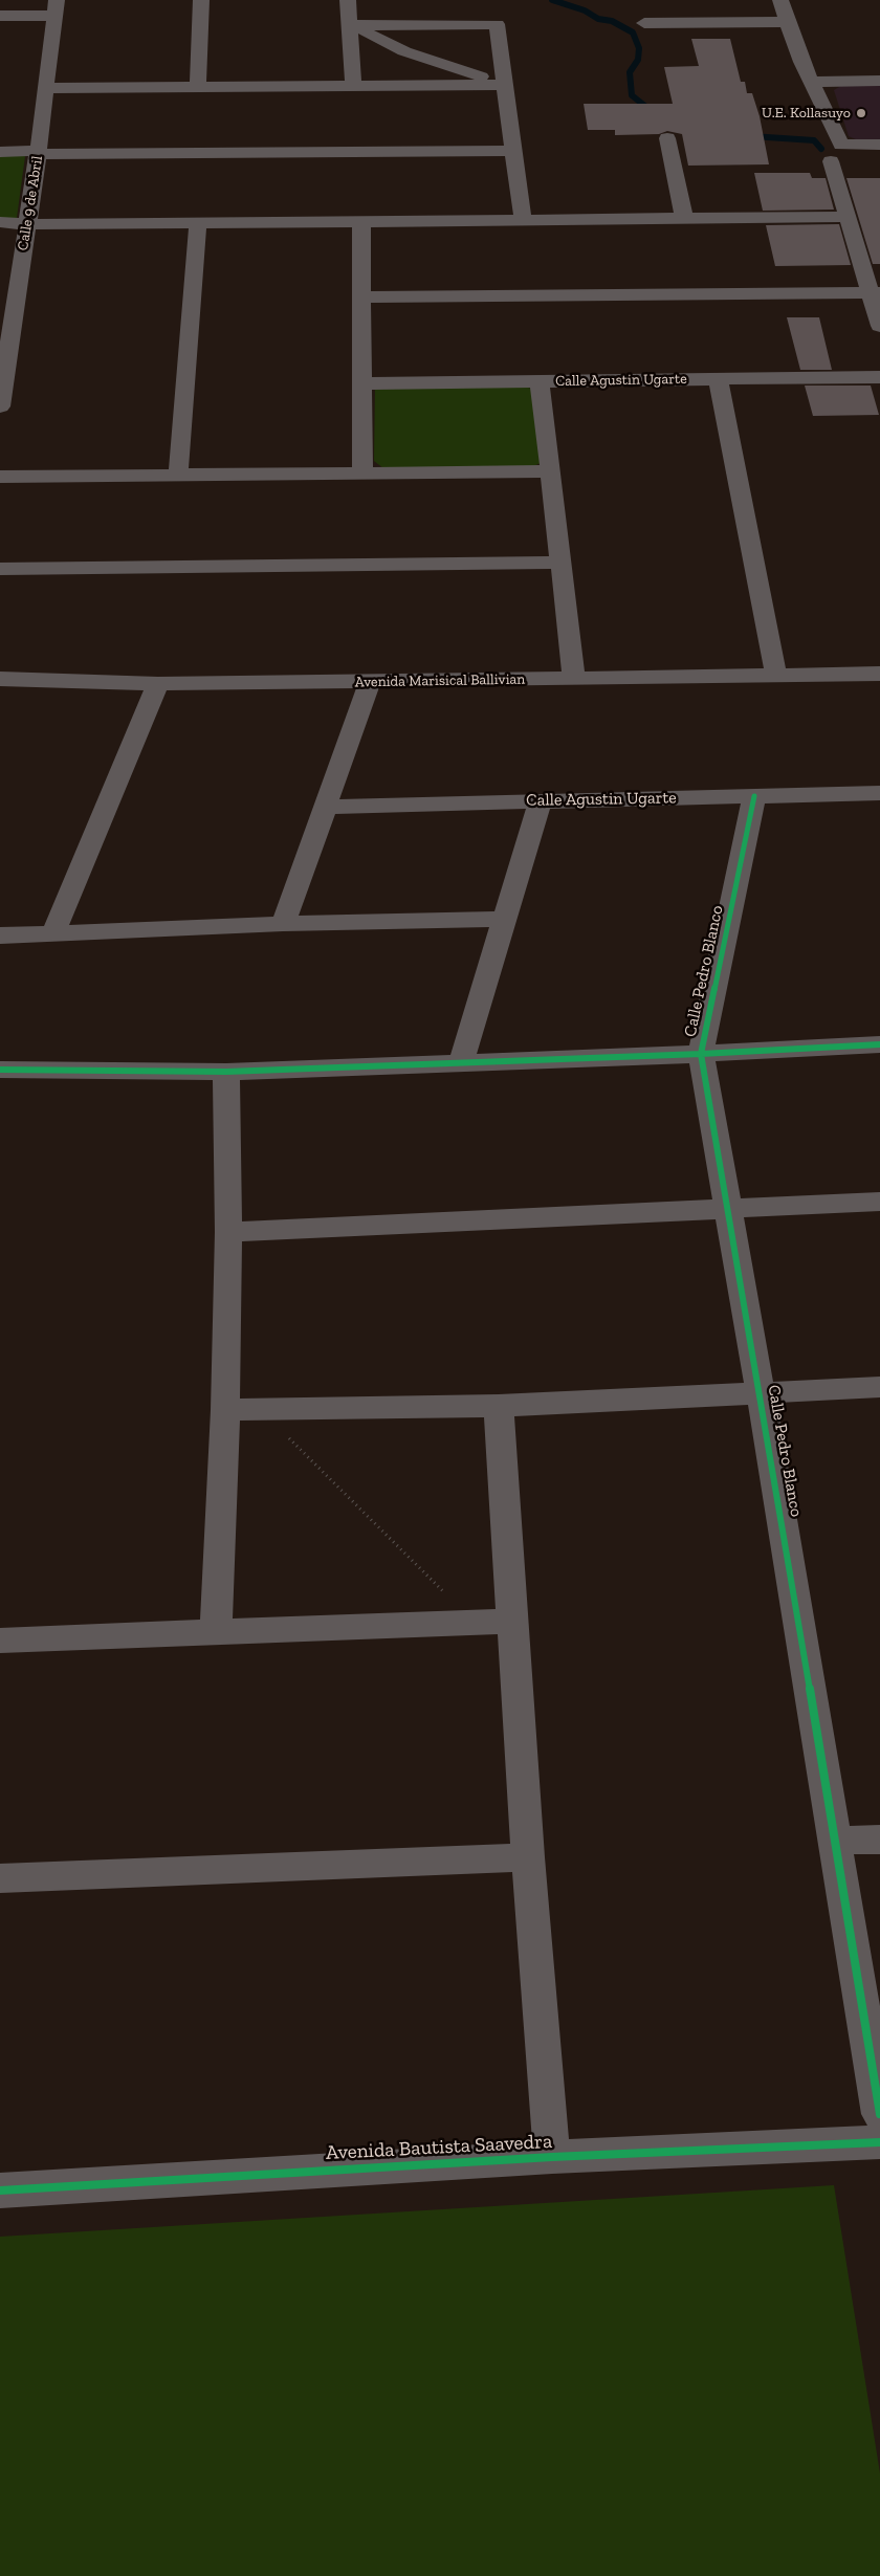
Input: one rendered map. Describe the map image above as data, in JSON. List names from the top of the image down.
{
  "streets": {
    "street": [
      "Calle 9 de Abril",
      "Calle Agustin Ugarte",
      "Avenida Marisical Ballivian",
      "Calle Pedro Blanco",
      "Avenida Bautista Saavedra"
    ]
  },
  "crossings": [
    ["Calle Agustin Ugarte", "Calle Pedro Blanco"]
  ],
  "places": ["U.E. Kollasuyo"]
}
